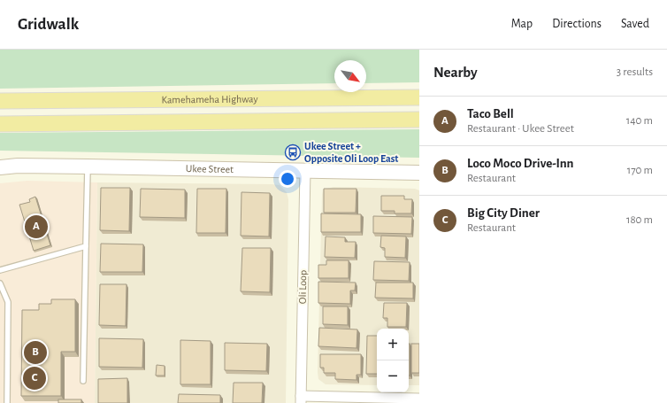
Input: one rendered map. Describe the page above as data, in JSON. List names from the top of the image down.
{
  "streets": {
    "main road": ["Kamehameha Highway"],
    "street": ["Ukee Street", "Oli Loop"]
  },
  "crossings": [
    ["Ukee Street", "Oli Loop"]
  ],
  "places": {
    "bus stop": ["Ukee Street + Opposite Oli Loop East"]
  },
  "north": "bottom right",
  "page": {
    "header": "Gridwalk",
    "nav": ["Map", "Directions", "Saved"],
    "heading": ["Nearby", "3 results"],
    "list": [
      {
        "mark": "A",
        "name": "Taco Bell",
        "note": "Restaurant · Ukee Street",
        "value": "140 m"
      },
      {
        "mark": "B",
        "name": "Loco Moco Drive-Inn",
        "note": "Restaurant",
        "value": "170 m"
      },
      {
        "mark": "C",
        "name": "Big City Diner",
        "note": "Restaurant",
        "value": "180 m"
      }
    ],
    "pins": ["A", "B", "C"],
    "map_buttons": ["+", "−"]
  }
}
